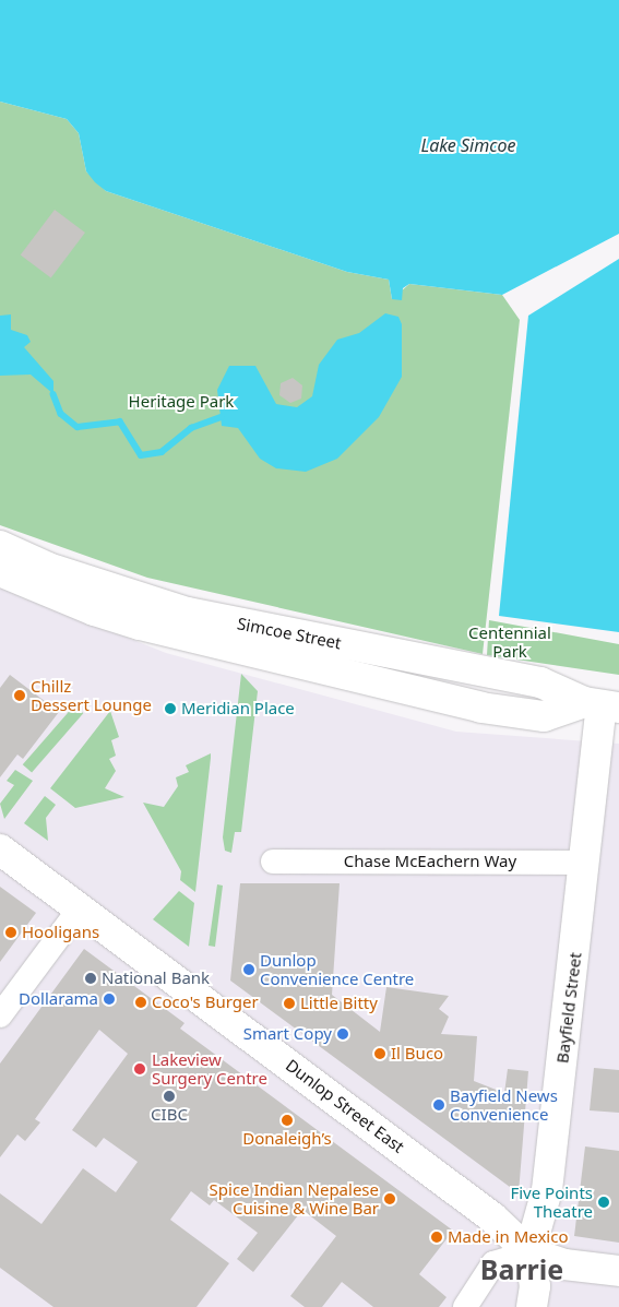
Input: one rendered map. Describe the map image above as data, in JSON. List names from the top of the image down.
{
  "streets": {
    "main road": ["Simcoe Street", "Bayfield Street", "Dunlop Street East"],
    "street": ["Chase McEachern Way"]
  },
  "crossings": [
    ["Simcoe Street", "Bayfield Street"],
    ["Chase McEachern Way", "Bayfield Street"],
    ["Bayfield Street", "Dunlop Street East"]
  ],
  "districts": ["Barrie"],
  "water": ["Lake Simcoe"],
  "parks": ["Heritage Park", "Centennial Park"],
  "places": [
    "Chillz Dessert Lounge",
    "Meridian Place",
    "Hooligans",
    "Dunlop Convenience Centre",
    "National Bank",
    "Dollarama",
    "Coco's Burger",
    "Little Bitty",
    "Smart Copy",
    "Il Buco",
    "Lakeview Surgery Centre",
    "CIBC",
    "Bayfield News Convenience",
    "Donaleigh’s",
    "Spice Indian Nepalese Cuisine & Wine Bar",
    "Five Points Theatre",
    "Made in Mexico"
  ]
}
